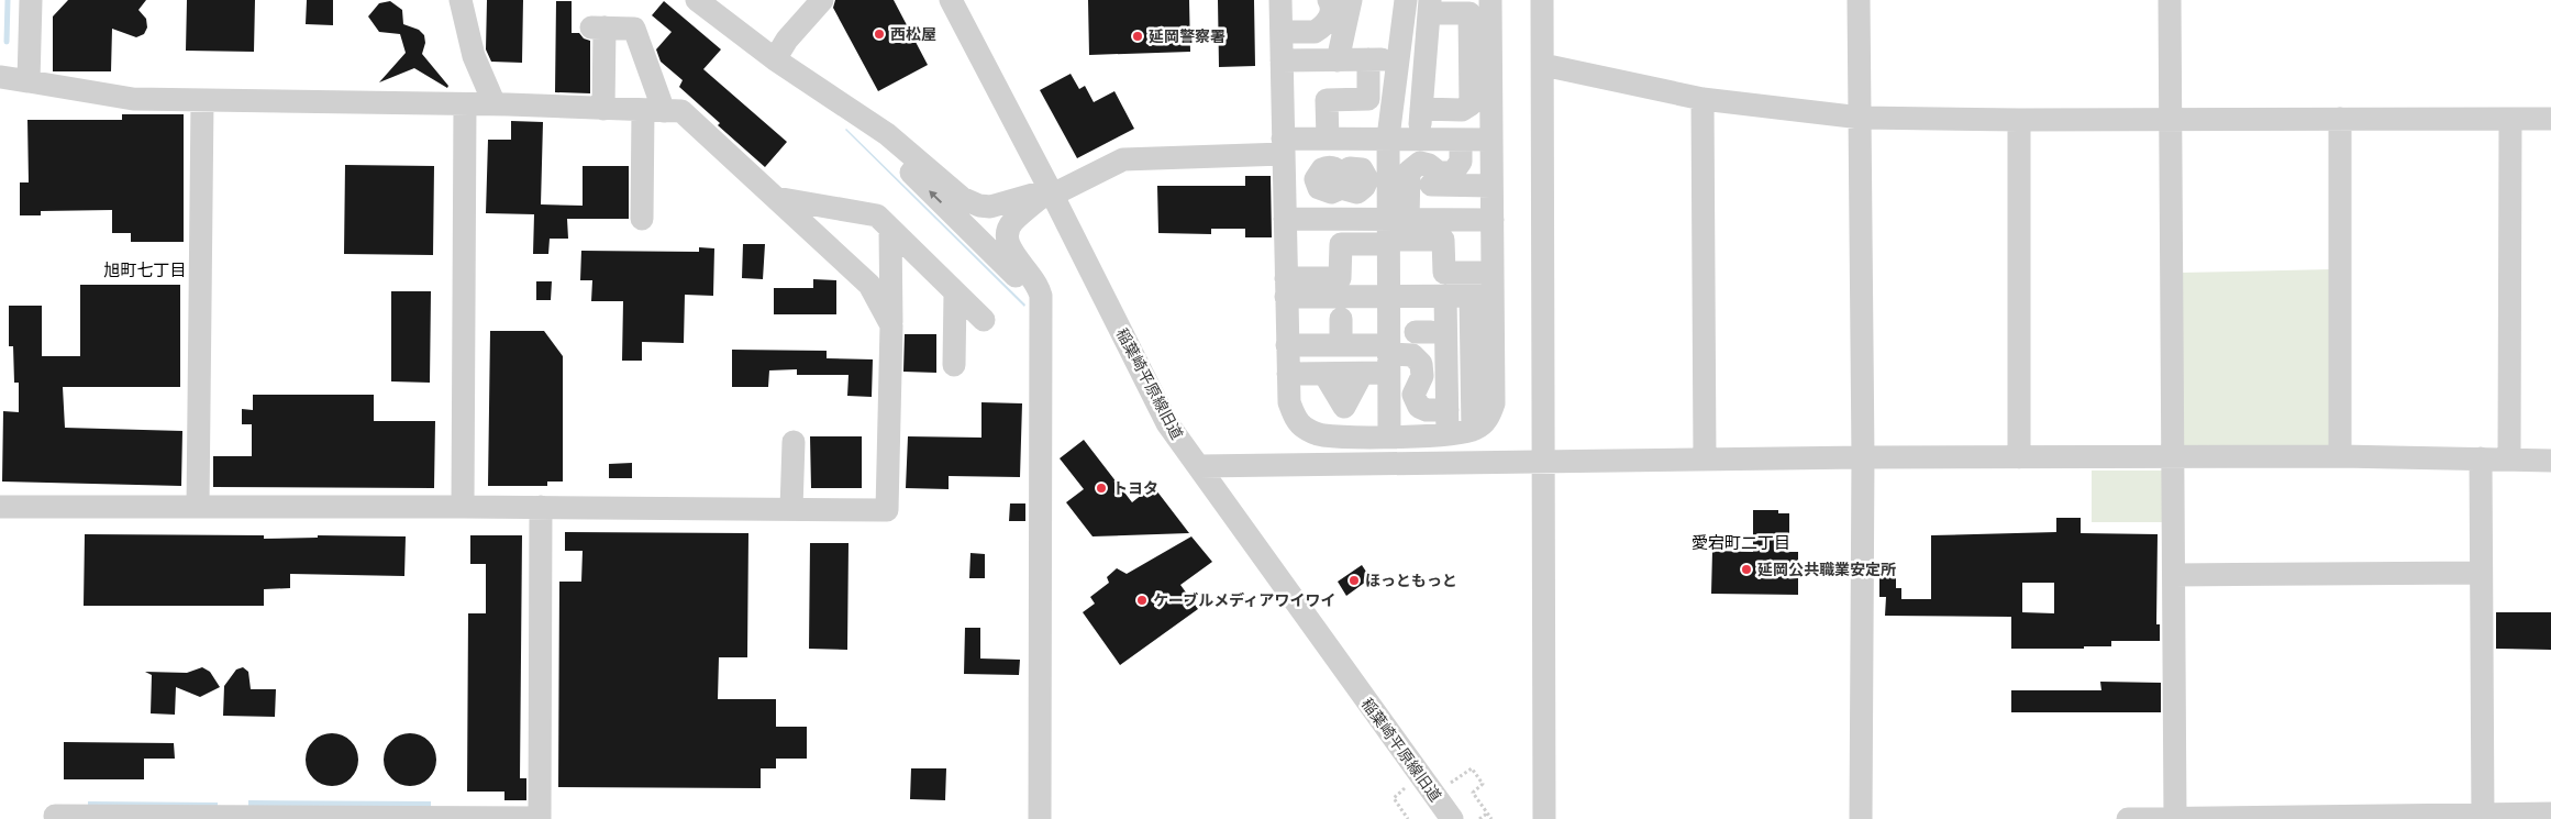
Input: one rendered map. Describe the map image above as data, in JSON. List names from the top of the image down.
{
  "streets": {
    "street": ["稲葉崎平原線旧道"]
  },
  "districts": ["旭町七丁目", "愛宕町二丁目"],
  "places": [
    "西松屋",
    "延岡警察署",
    "トヨタ",
    "延岡公共職業安定所",
    "ほっともっと",
    "ケーブルメディアワイワイ"
  ]
}
